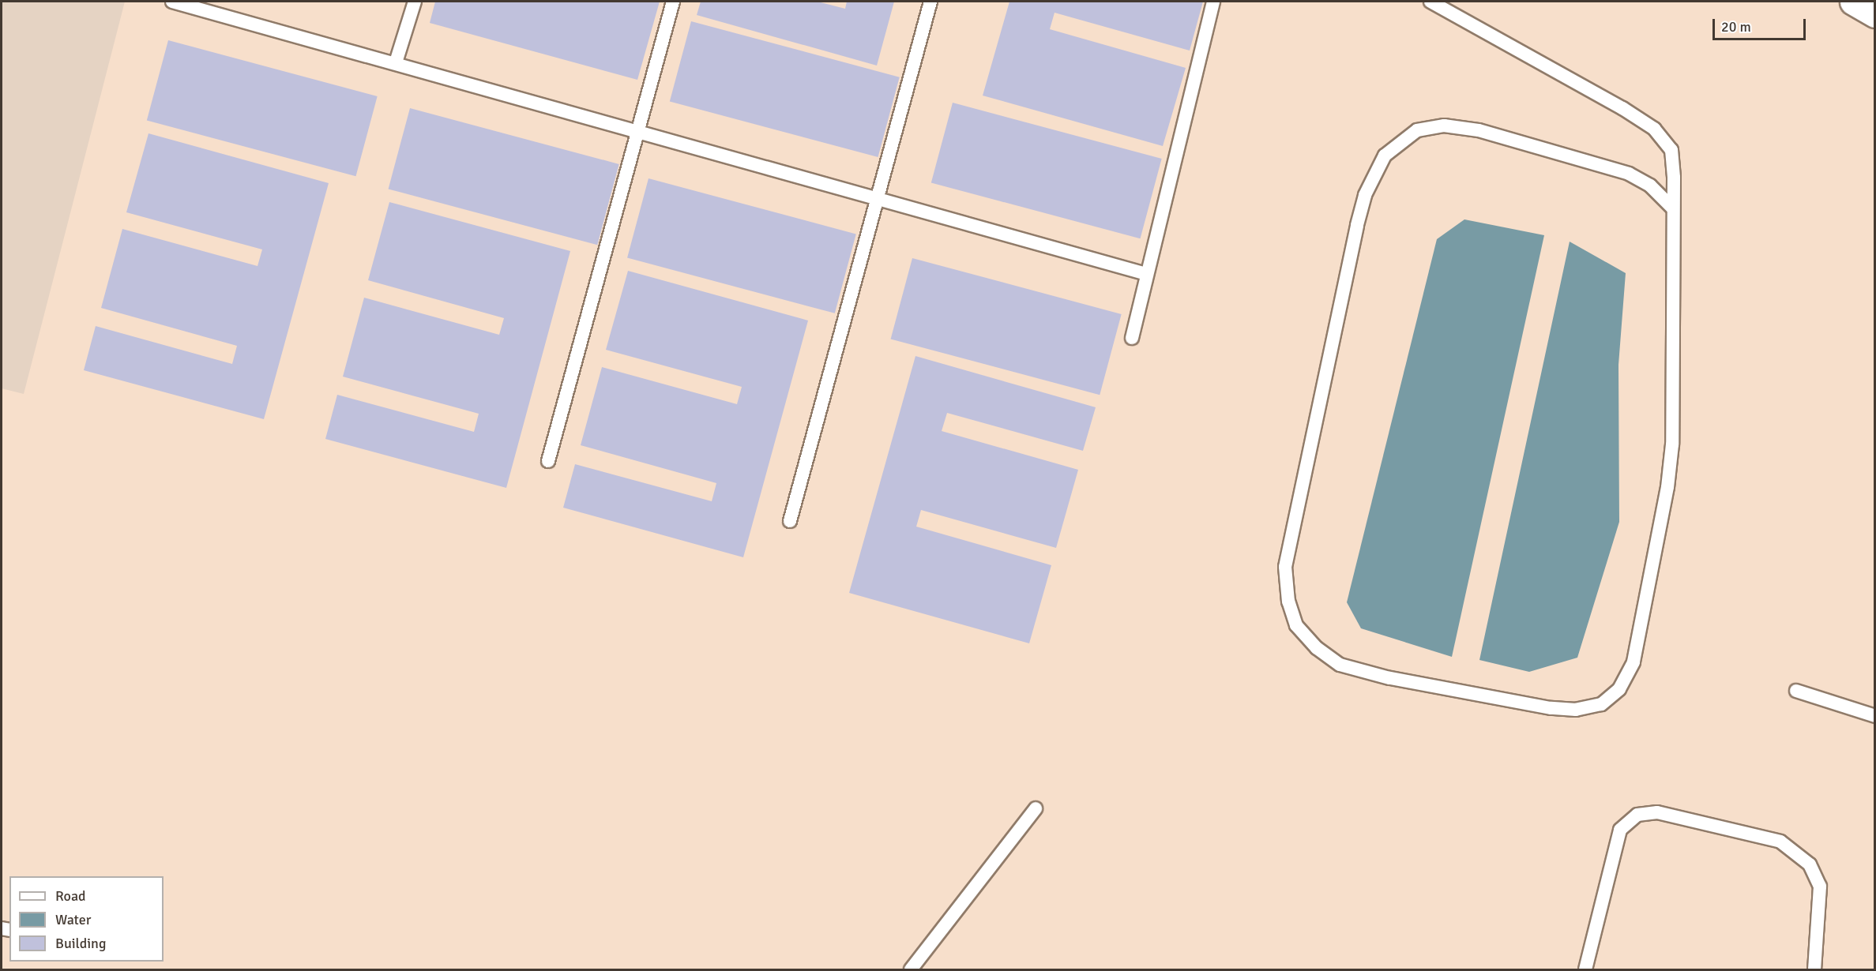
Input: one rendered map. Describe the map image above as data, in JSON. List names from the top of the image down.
{
  "legend": ["Road", "Water", "Building"],
  "scale_bar": "20 m"
}
